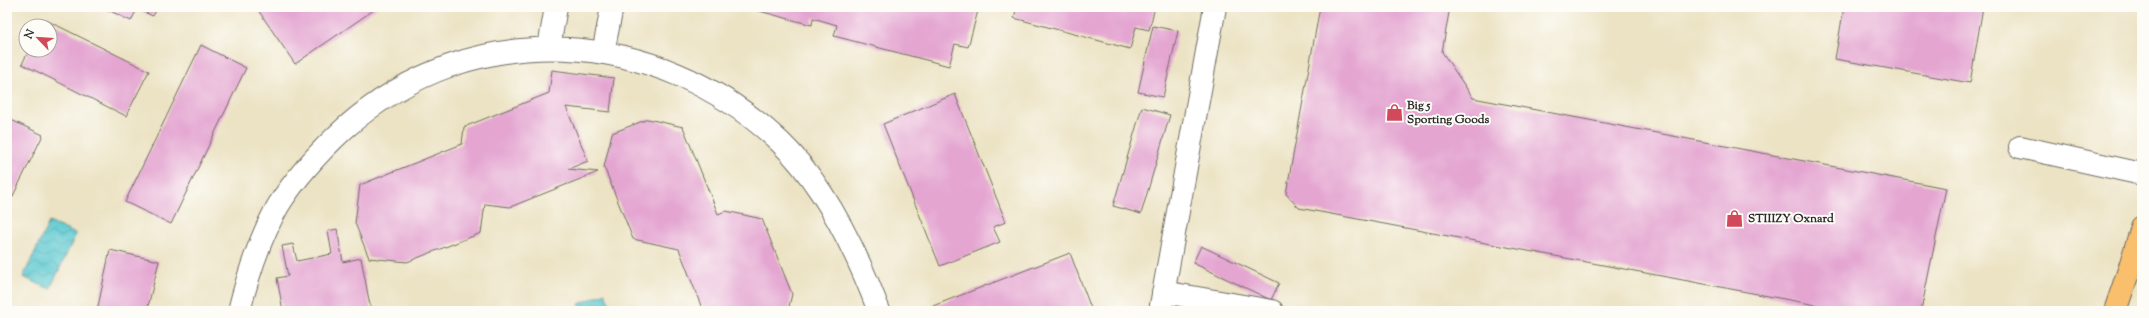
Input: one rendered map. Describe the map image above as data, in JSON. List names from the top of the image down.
{
  "places": {
    "shop": ["Big 5 Sporting Goods", "STIIIZY Oxnard"]
  },
  "north": "top left"
}
